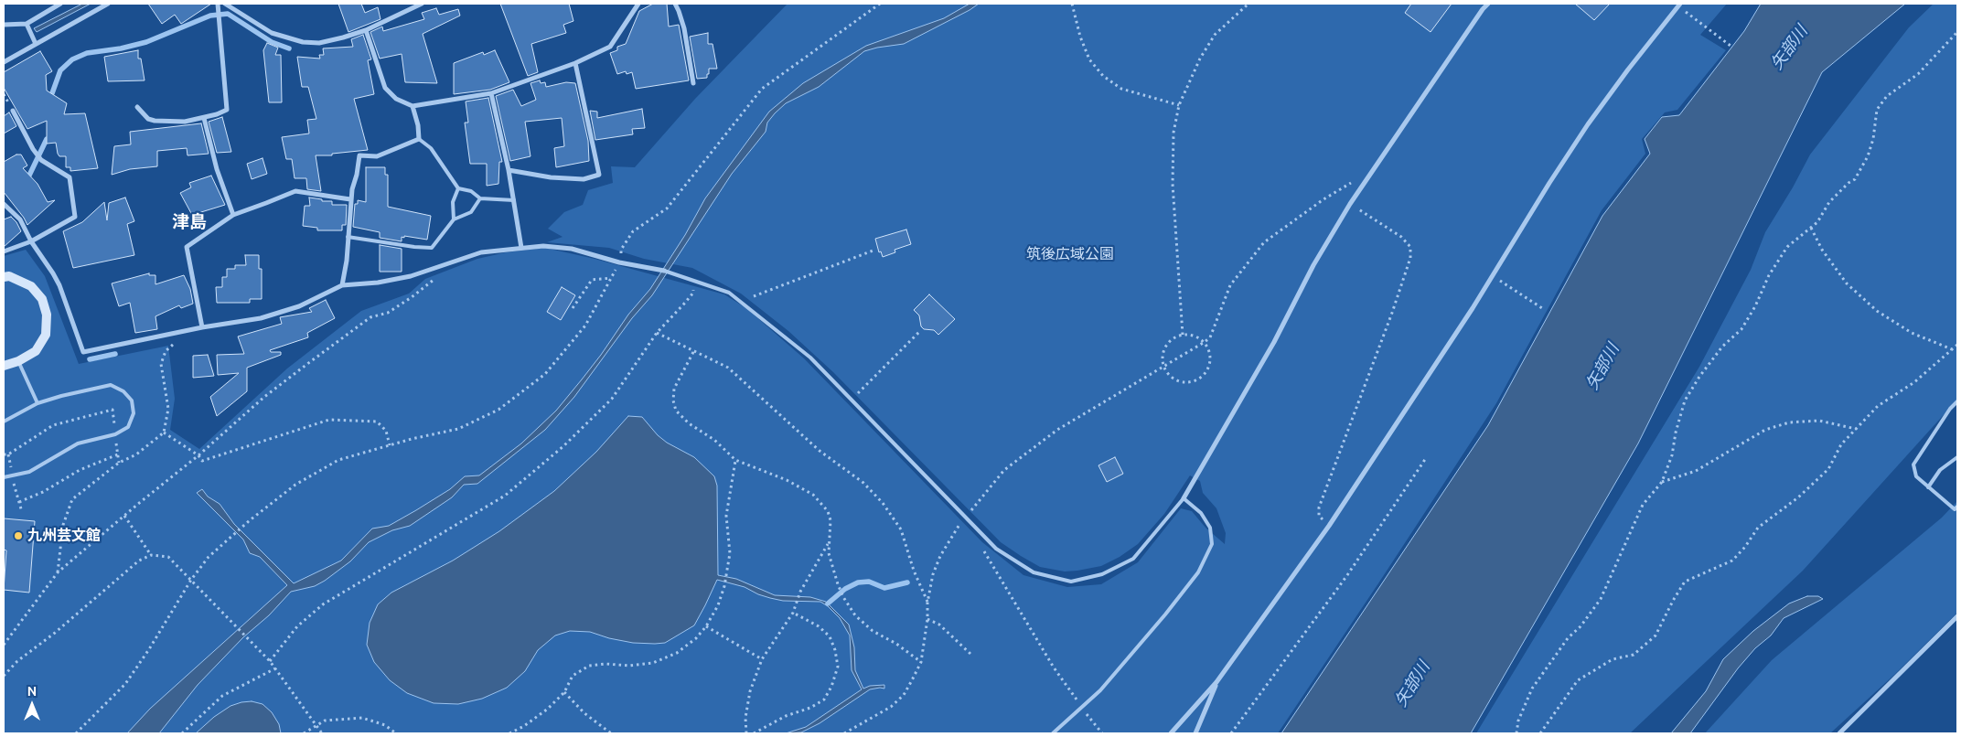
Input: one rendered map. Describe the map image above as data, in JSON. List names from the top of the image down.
{
  "districts": ["津島"],
  "water": ["矢部川"],
  "parks": ["筑後広域公園"],
  "places": ["九州芸文館"],
  "north": "top"
}
